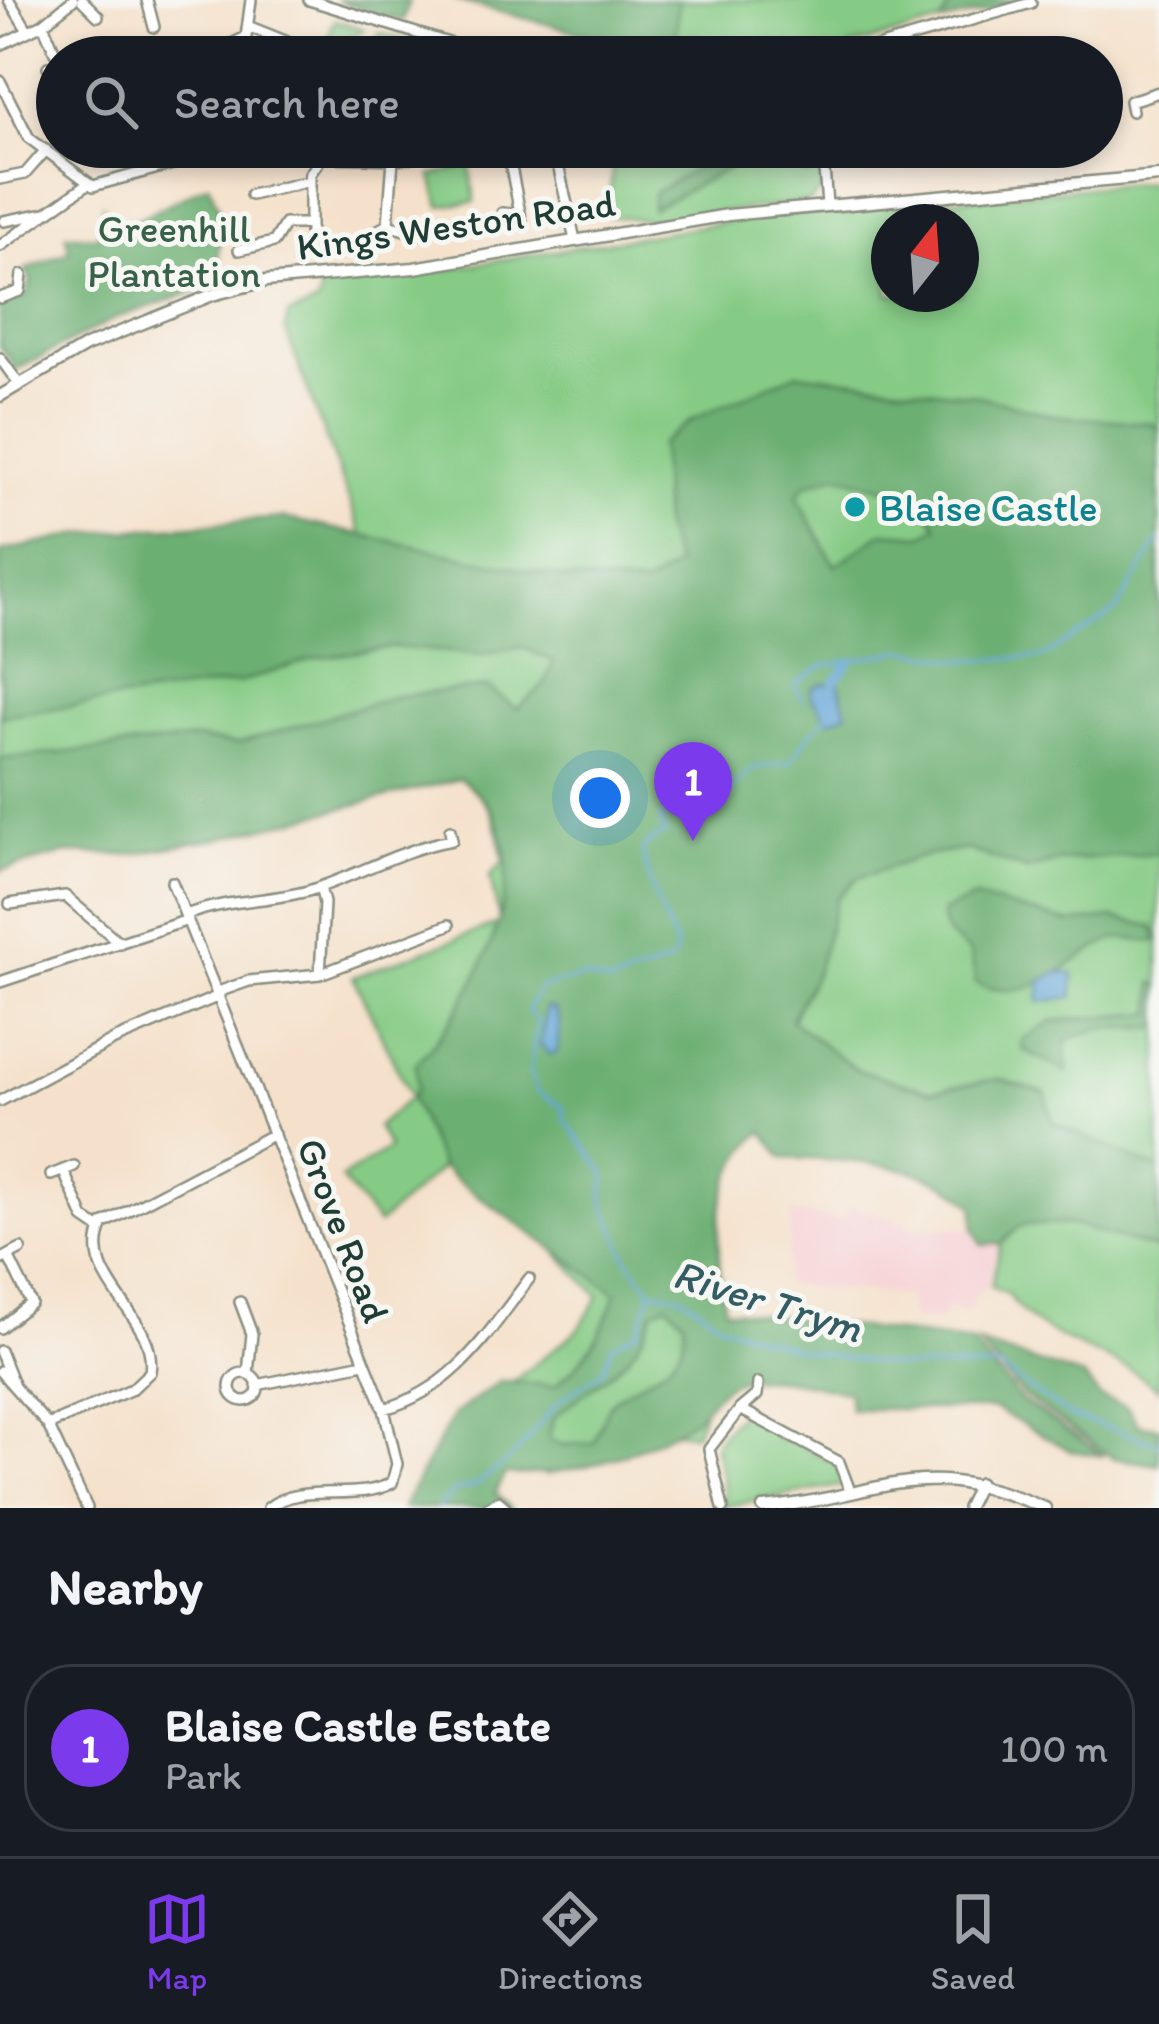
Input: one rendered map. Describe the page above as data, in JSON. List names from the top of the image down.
{
  "streets": {
    "main road": ["Kings Weston Road"],
    "street": ["Grove Road"]
  },
  "water": ["River Trym"],
  "parks": ["Greenhill Plantation"],
  "places": ["Blaise Castle"],
  "north": "top",
  "page": {
    "search": "Search here",
    "pins": "1",
    "heading": "Nearby",
    "list": [
      {
        "mark": "1",
        "name": "Blaise Castle Estate",
        "note": "Park",
        "value": "100 m"
      }
    ],
    "nav": ["Map", "Directions", "Saved"]
  }
}
